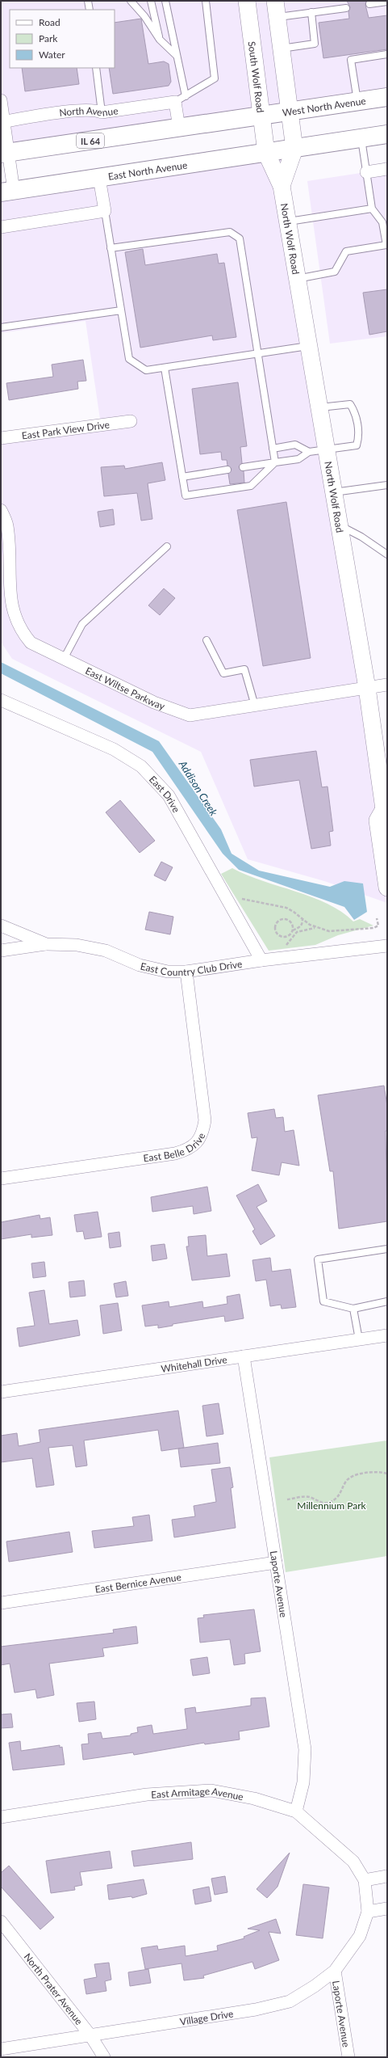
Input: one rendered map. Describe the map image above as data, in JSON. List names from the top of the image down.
{
  "streets": {
    "main road": [
      "South Wolf Road",
      "West North Avenue",
      "IL 64",
      "East North Avenue",
      "North Wolf Road"
    ],
    "street": [
      "North Avenue",
      "East Park View Drive",
      "East Wiltse Parkway",
      "East Drive",
      "East Country Club Drive",
      "East Belle Drive",
      "Whitehall Drive",
      "East Bernice Avenue",
      "Laporte Avenue",
      "East Armitage Avenue",
      "North Prater Avenue",
      "Village Drive"
    ]
  },
  "crossings": [
    ["South Wolf Road", "West North Avenue"],
    ["South Wolf Road", "IL 64"],
    ["South Wolf Road", "East North Avenue"],
    ["South Wolf Road", "North Wolf Road"],
    ["West North Avenue", "IL 64"],
    ["East North Avenue", "North Wolf Road"],
    ["North Wolf Road", "East Wiltse Parkway"],
    ["East Drive", "East Country Club Drive"],
    ["East Country Club Drive", "East Belle Drive"],
    ["Whitehall Drive", "Laporte Avenue"],
    ["East Bernice Avenue", "Laporte Avenue"],
    ["Laporte Avenue", "East Armitage Avenue"],
    ["Laporte Avenue", "Village Drive"],
    ["East Armitage Avenue", "Village Drive"],
    ["North Prater Avenue", "Village Drive"]
  ],
  "water": ["Addison Creek"],
  "parks": ["Millennium Park"],
  "legend": ["Road", "Park", "Water"]
}
